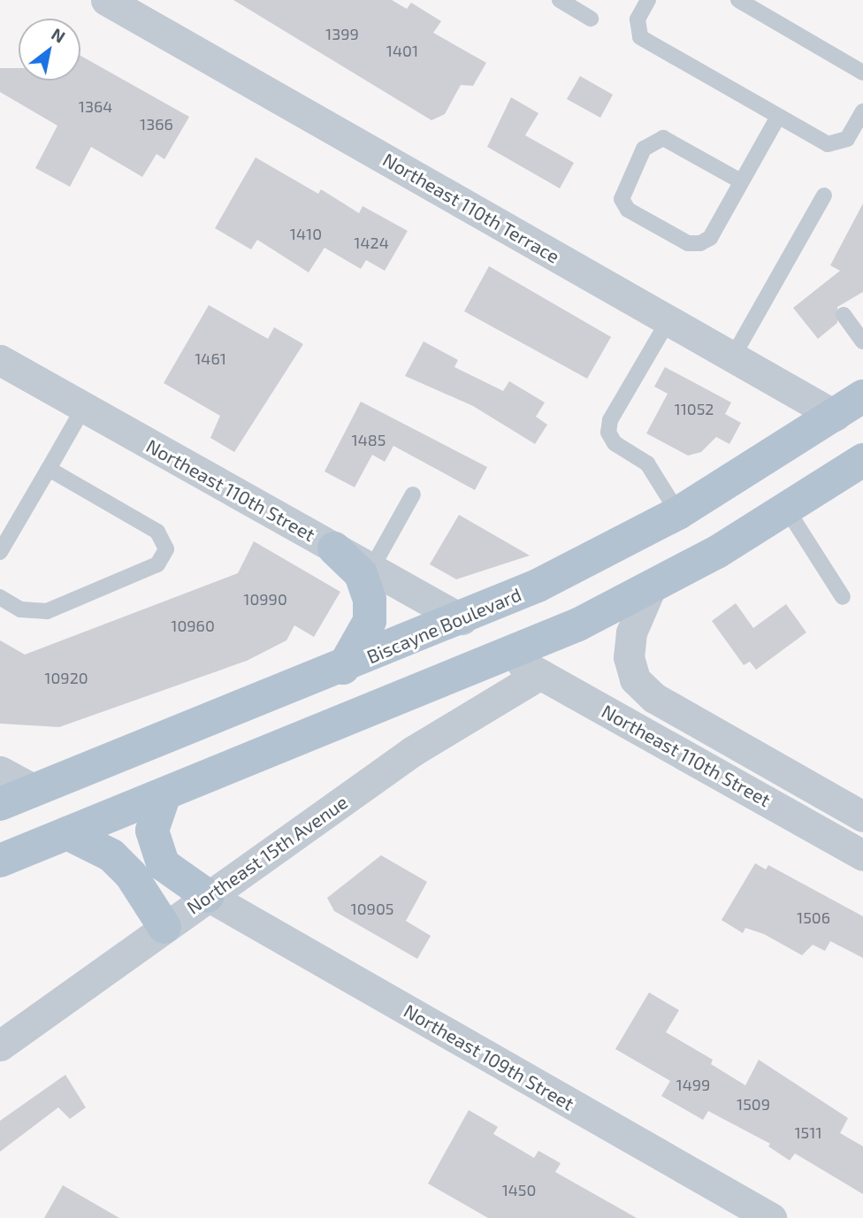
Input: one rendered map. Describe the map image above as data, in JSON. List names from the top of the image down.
{
  "streets": {
    "main road": ["Biscayne Boulevard"],
    "street": [
      "Northeast 110th Terrace",
      "Northeast 110th Street",
      "Northeast 15th Avenue",
      "Northeast 109th Street"
    ]
  },
  "crossings": [
    ["Northeast 110th Terrace", "Biscayne Boulevard"],
    ["Northeast 110th Street", "Biscayne Boulevard"],
    ["Northeast 110th Street", "Northeast 15th Avenue"],
    ["Northeast 15th Avenue", "Northeast 109th Street"]
  ],
  "house_numbers": [
    "1399",
    "1401",
    "1364",
    "1366",
    "1410",
    "1424",
    "1461",
    "11052",
    "1485",
    "10990",
    "10960",
    "10920",
    "10905",
    "1506",
    "1499",
    "1509",
    "1511",
    "1450"
  ],
  "north": "top right"
}
